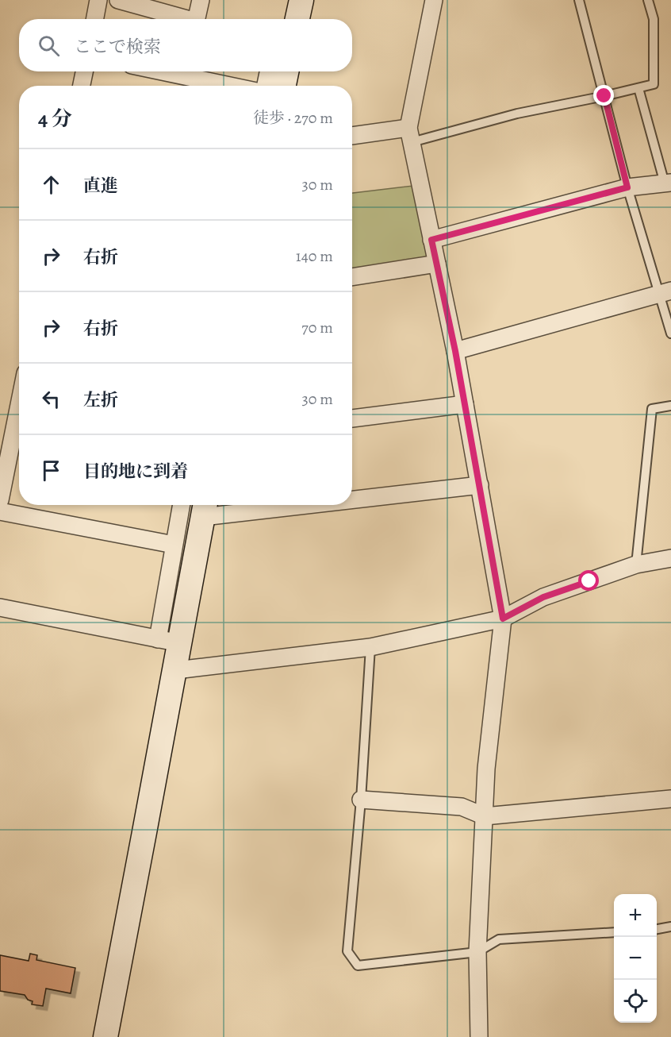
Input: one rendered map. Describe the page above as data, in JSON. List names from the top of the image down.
{
  "page": {
    "search": "ここで検索",
    "heading": ["4 分", "徒歩 · 270 m"],
    "list": [
      ["直進", "30 m"],
      ["右折", "140 m"],
      ["右折", "70 m"],
      ["左折", "30 m"],
      "目的地に到着"
    ],
    "map_buttons": ["+", "−"]
  }
}
